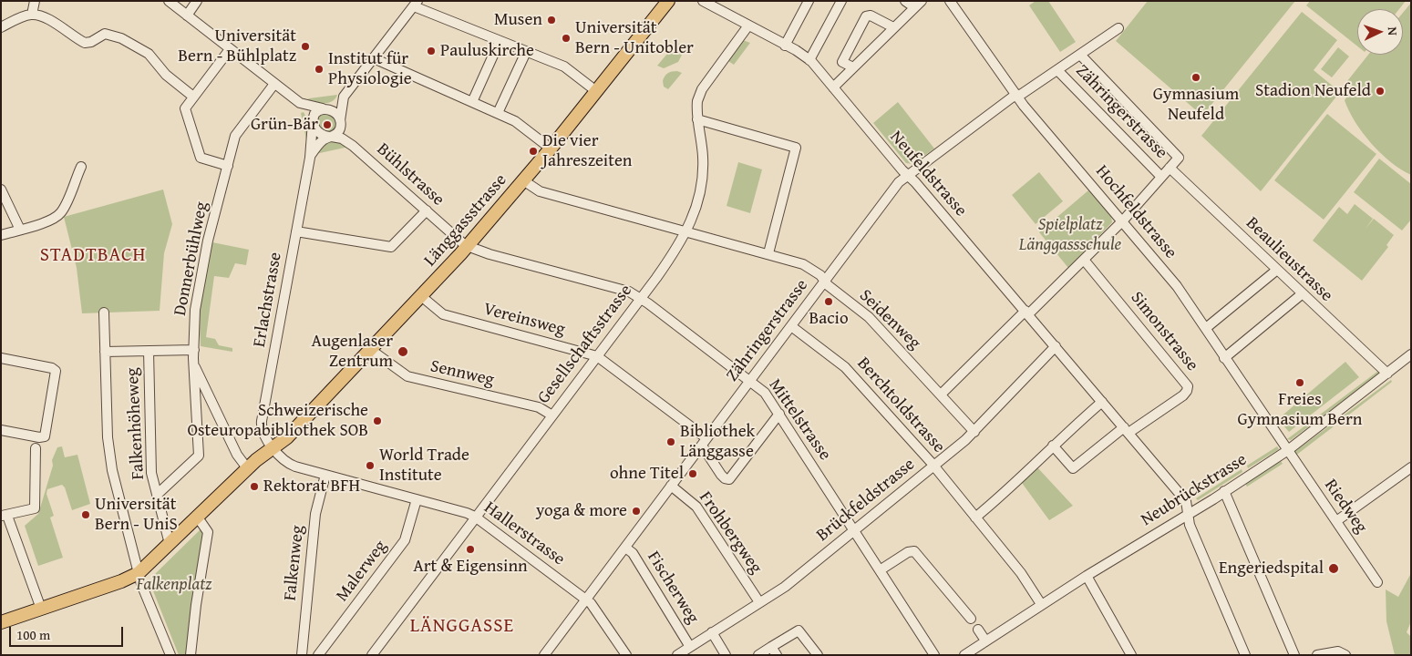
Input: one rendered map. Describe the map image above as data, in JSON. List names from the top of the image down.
{
  "streets": {
    "main road": ["Länggassstrasse"],
    "street": [
      "Zähringerstrasse",
      "Neufeldstrasse",
      "Bühlstrasse",
      "Hochfeldstrasse",
      "Donnerbühlweg",
      "Beaulieustrasse",
      "Erlachstrasse",
      "Vereinsweg",
      "Seidenweg",
      "Simonstrasse",
      "Gesellschaftsstrasse",
      "Sennweg",
      "Berchtoldstrasse",
      "Mittelstrasse",
      "Falkenhöheweg",
      "Neubrückstrasse",
      "Brückfeldstrasse",
      "Riedweg",
      "Frohbergweg",
      "Hallerstrasse",
      "Falkenweg",
      "Malerweg",
      "Fischerweg"
    ]
  },
  "crossings": [
    ["Zähringerstrasse", "Neufeldstrasse"],
    ["Zähringerstrasse", "Hochfeldstrasse"],
    ["Zähringerstrasse", "Vereinsweg"],
    ["Zähringerstrasse", "Seidenweg"],
    ["Zähringerstrasse", "Berchtoldstrasse"],
    ["Zähringerstrasse", "Mittelstrasse"],
    ["Zähringerstrasse", "Frohbergweg"],
    ["Zähringerstrasse", "Hallerstrasse"],
    ["Zähringerstrasse", "Fischerweg"],
    ["Neufeldstrasse", "Simonstrasse"],
    ["Neufeldstrasse", "Gesellschaftsstrasse"],
    ["Neufeldstrasse", "Neubrückstrasse"],
    ["Neufeldstrasse", "Brückfeldstrasse"],
    ["Bühlstrasse", "Länggassstrasse"],
    ["Bühlstrasse", "Erlachstrasse"],
    ["Bühlstrasse", "Mittelstrasse"],
    ["Hochfeldstrasse", "Neubrückstrasse"],
    ["Hochfeldstrasse", "Riedweg"],
    ["Länggassstrasse", "Erlachstrasse"],
    ["Länggassstrasse", "Vereinsweg"],
    ["Länggassstrasse", "Seidenweg"],
    ["Länggassstrasse", "Sennweg"],
    ["Länggassstrasse", "Mittelstrasse"],
    ["Länggassstrasse", "Hallerstrasse"],
    ["Donnerbühlweg", "Falkenhöheweg"],
    ["Beaulieustrasse", "Neubrückstrasse"],
    ["Erlachstrasse", "Hallerstrasse"],
    ["Vereinsweg", "Gesellschaftsstrasse"],
    ["Vereinsweg", "Mittelstrasse"],
    ["Seidenweg", "Gesellschaftsstrasse"],
    ["Seidenweg", "Brückfeldstrasse"],
    ["Gesellschaftsstrasse", "Sennweg"],
    ["Gesellschaftsstrasse", "Mittelstrasse"],
    ["Gesellschaftsstrasse", "Hallerstrasse"],
    ["Berchtoldstrasse", "Neubrückstrasse"],
    ["Berchtoldstrasse", "Brückfeldstrasse"],
    ["Mittelstrasse", "Brückfeldstrasse"],
    ["Neubrückstrasse", "Riedweg"],
    ["Brückfeldstrasse", "Frohbergweg"],
    ["Brückfeldstrasse", "Fischerweg"],
    ["Hallerstrasse", "Falkenweg"],
    ["Hallerstrasse", "Malerweg"]
  ],
  "districts": ["STADTBACH", "LÄNGGASSE"],
  "parks": ["Spielplatz Länggassschule", "Falkenplatz"],
  "places": [
    "Musen",
    "Universität Bern - Unitobler",
    "Universität Bern - Bühlplatz",
    "Pauluskirche",
    "Institut für Physiologie",
    "Gymnasium Neufeld",
    "Stadion Neufeld",
    "Grün-Bär",
    "Die vier Jahreszeiten",
    "Bacio",
    "Augenlaser Zentrum",
    "Freies Gymnasium Bern",
    "Schweizerische Osteuropabibliothek SOB",
    "Bibliothek Länggasse",
    "World Trade Institute",
    "ohne Titel",
    "Rektorat BFH",
    "yoga & more",
    "Universität Bern - UniS",
    "Art & Eigensinn",
    "Engeriedspital"
  ],
  "scale_bar": "100 m",
  "north": "right"
}
